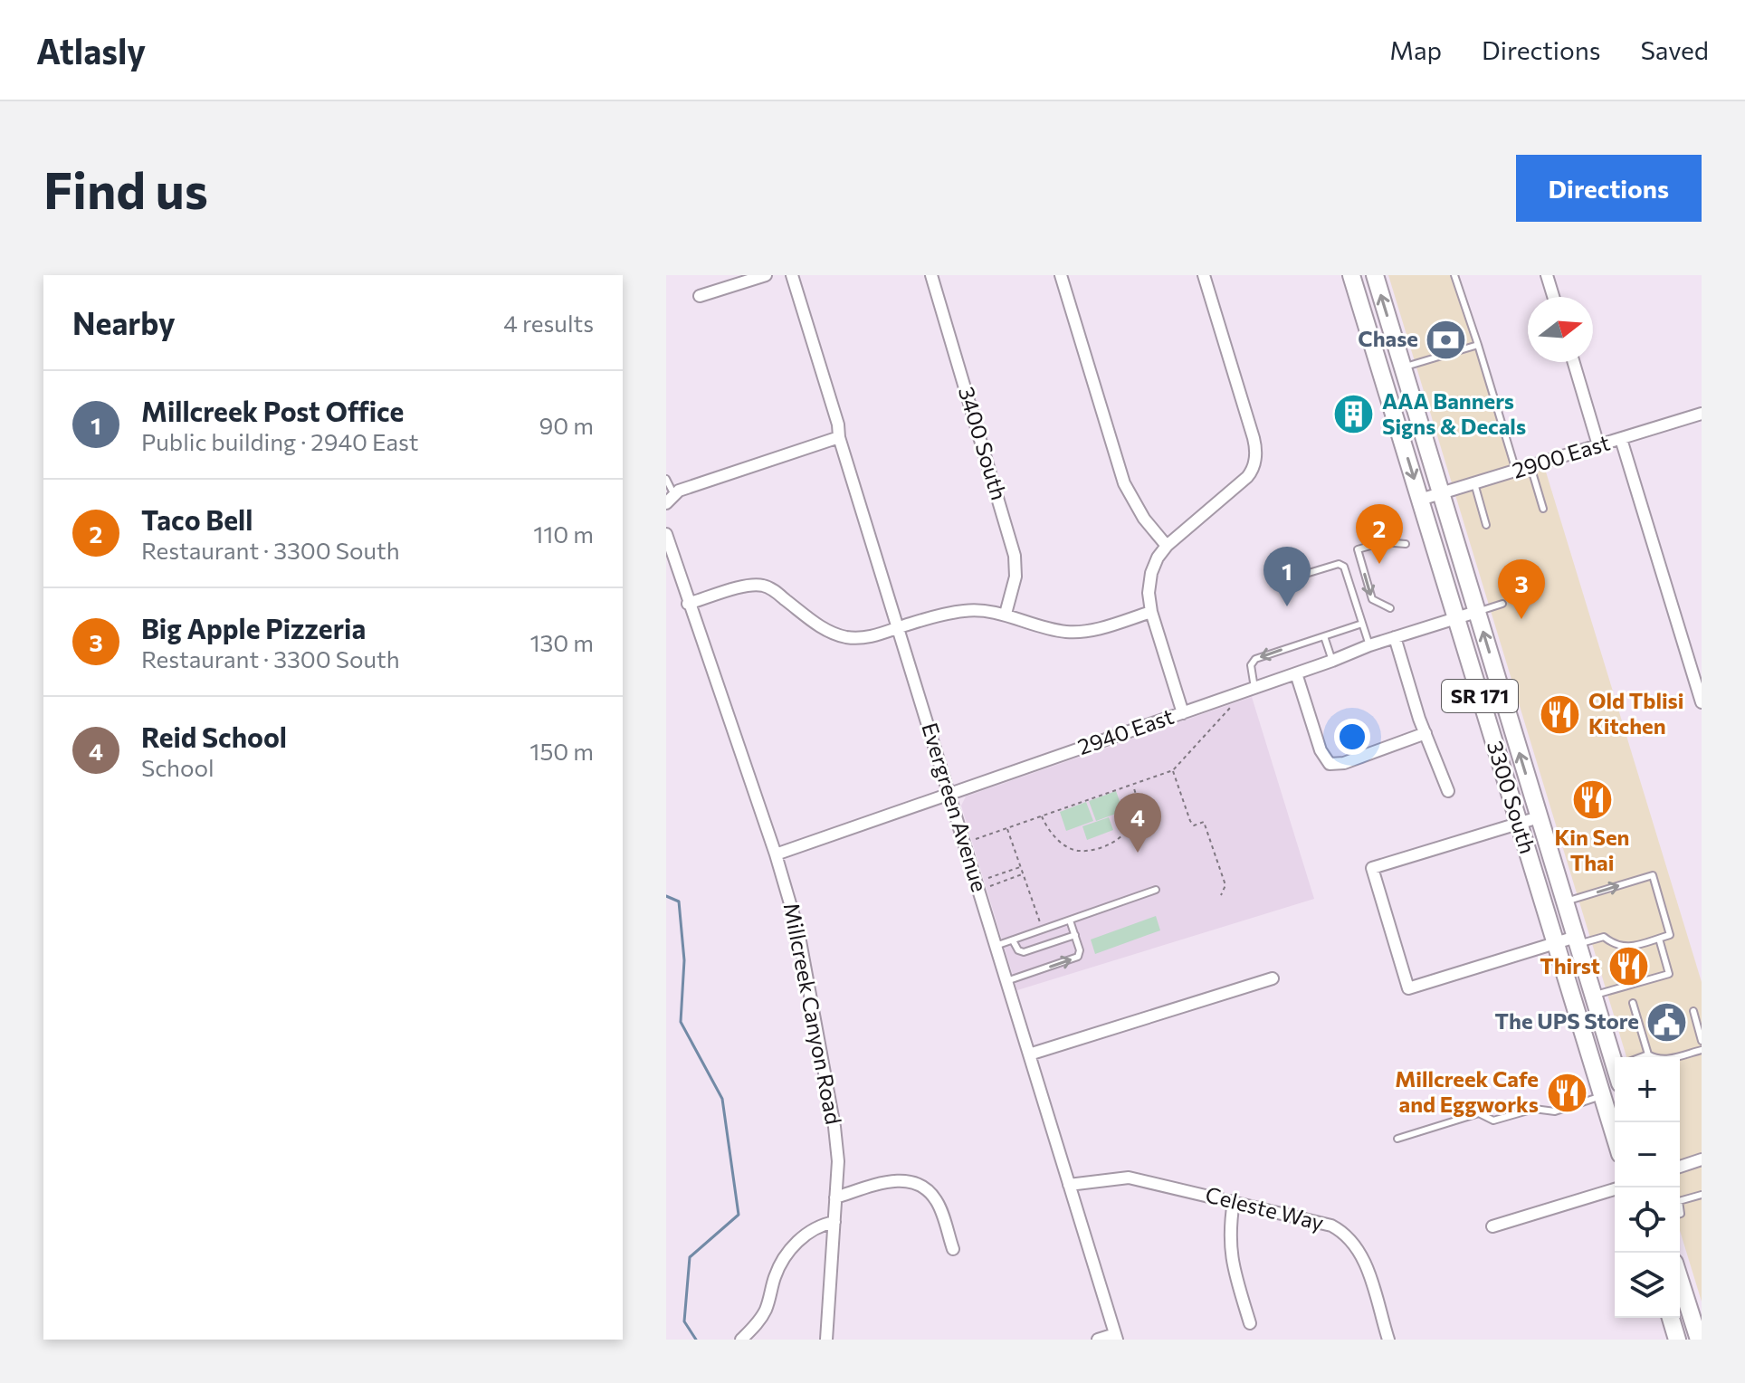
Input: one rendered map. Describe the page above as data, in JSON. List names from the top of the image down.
{
  "streets": {
    "main road": ["SR 171", "3300 South"],
    "street": [
      "3400 South",
      "2900 East",
      "2940 East",
      "Evergreen Avenue",
      "Millcreek Canyon Road",
      "Celeste Way"
    ]
  },
  "crossings": [
    ["2900 East", "3300 South"],
    ["2940 East", "3300 South"],
    ["2940 East", "Evergreen Avenue"],
    ["2940 East", "Millcreek Canyon Road"],
    ["Evergreen Avenue", "Celeste Way"]
  ],
  "places": {
    "bank": ["Chase"],
    "building": ["AAA Banners Signs & Decals"],
    "restaurant": [
      "Old Tblisi Kitchen",
      "Kin Sen Thai",
      "Thirst",
      "Millcreek Cafe and Eggworks"
    ],
    "public building": ["The UPS Store"]
  },
  "north": "right",
  "page": {
    "header": "Atlasly",
    "nav": ["Map", "Directions", "Saved"],
    "buttons": "Directions",
    "title": "Find us",
    "heading": ["Nearby", "4 results"],
    "list": [
      {
        "mark": "1",
        "name": "Millcreek Post Office",
        "note": "Public building · 2940 East",
        "value": "90 m"
      },
      {
        "mark": "2",
        "name": "Taco Bell",
        "note": "Restaurant · 3300 South",
        "value": "110 m"
      },
      {
        "mark": "3",
        "name": "Big Apple Pizzeria",
        "note": "Restaurant · 3300 South",
        "value": "130 m"
      },
      {
        "mark": "4",
        "name": "Reid School",
        "note": "School",
        "value": "150 m"
      }
    ],
    "pins": [
      "2",
      "1",
      "3",
      "4"
    ],
    "map_buttons": ["+", "−"]
  }
}
